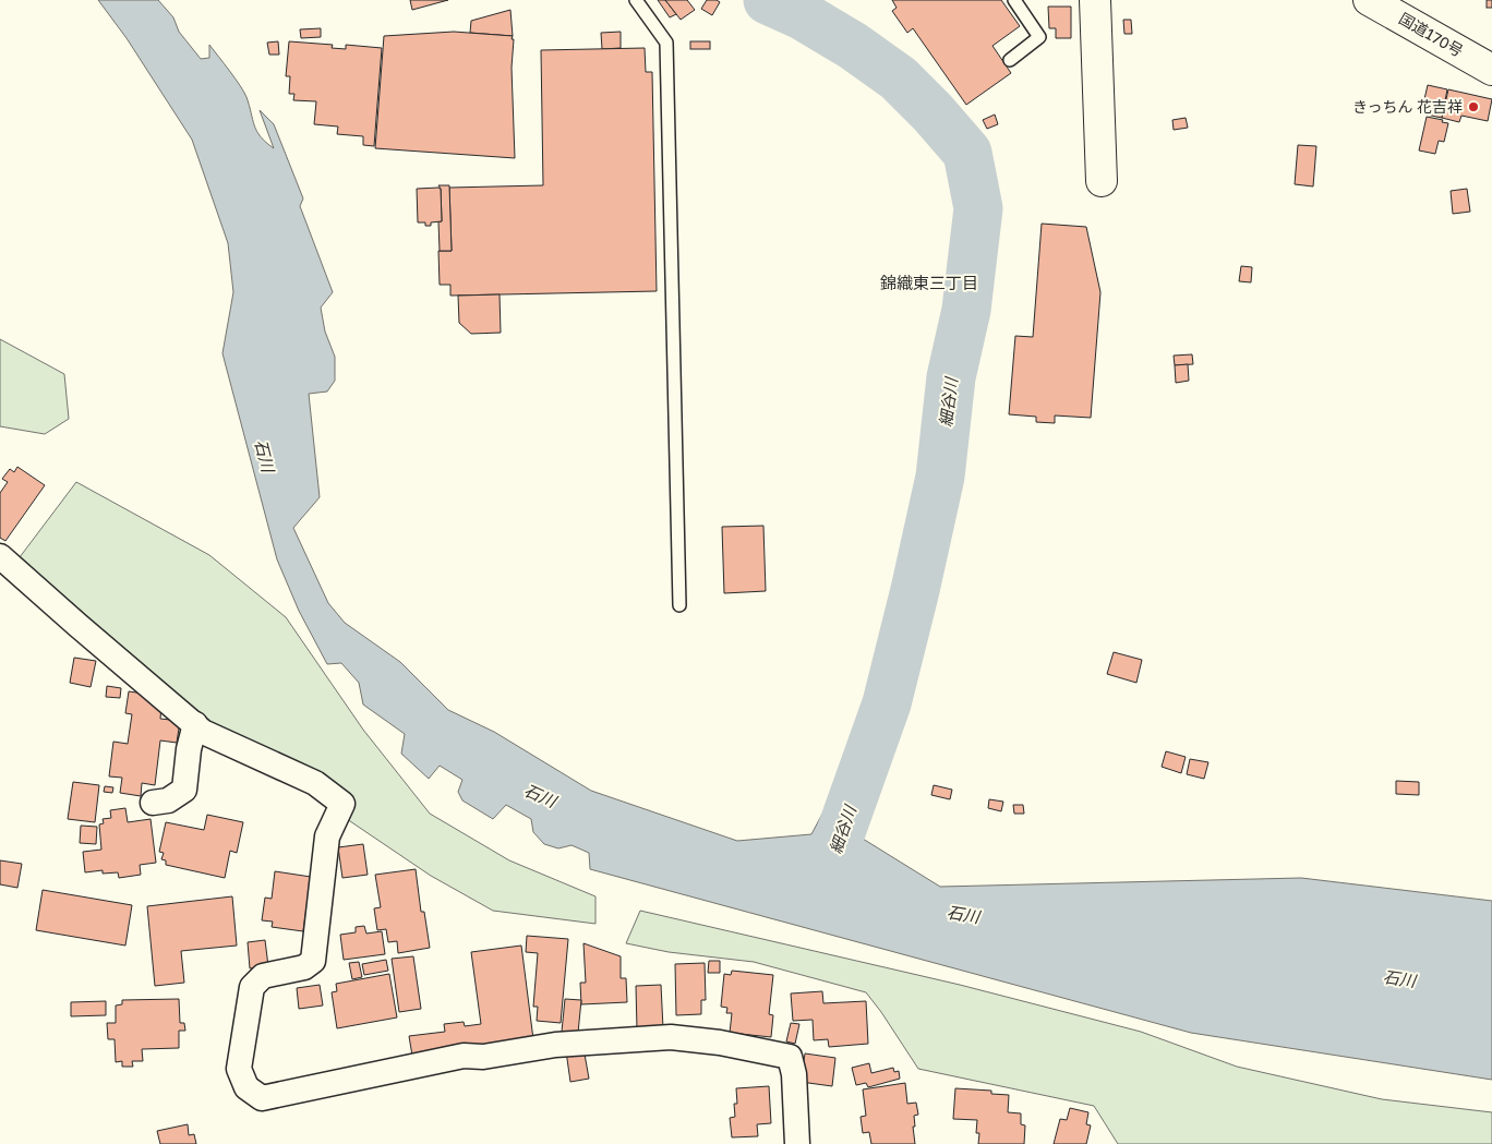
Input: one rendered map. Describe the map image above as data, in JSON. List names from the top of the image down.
{
  "streets": {
    "main road": ["国道170号"]
  },
  "districts": ["錦織東三丁目"],
  "water": ["細谷川", "石川"],
  "places": ["きっちん 花吉祥"]
}
